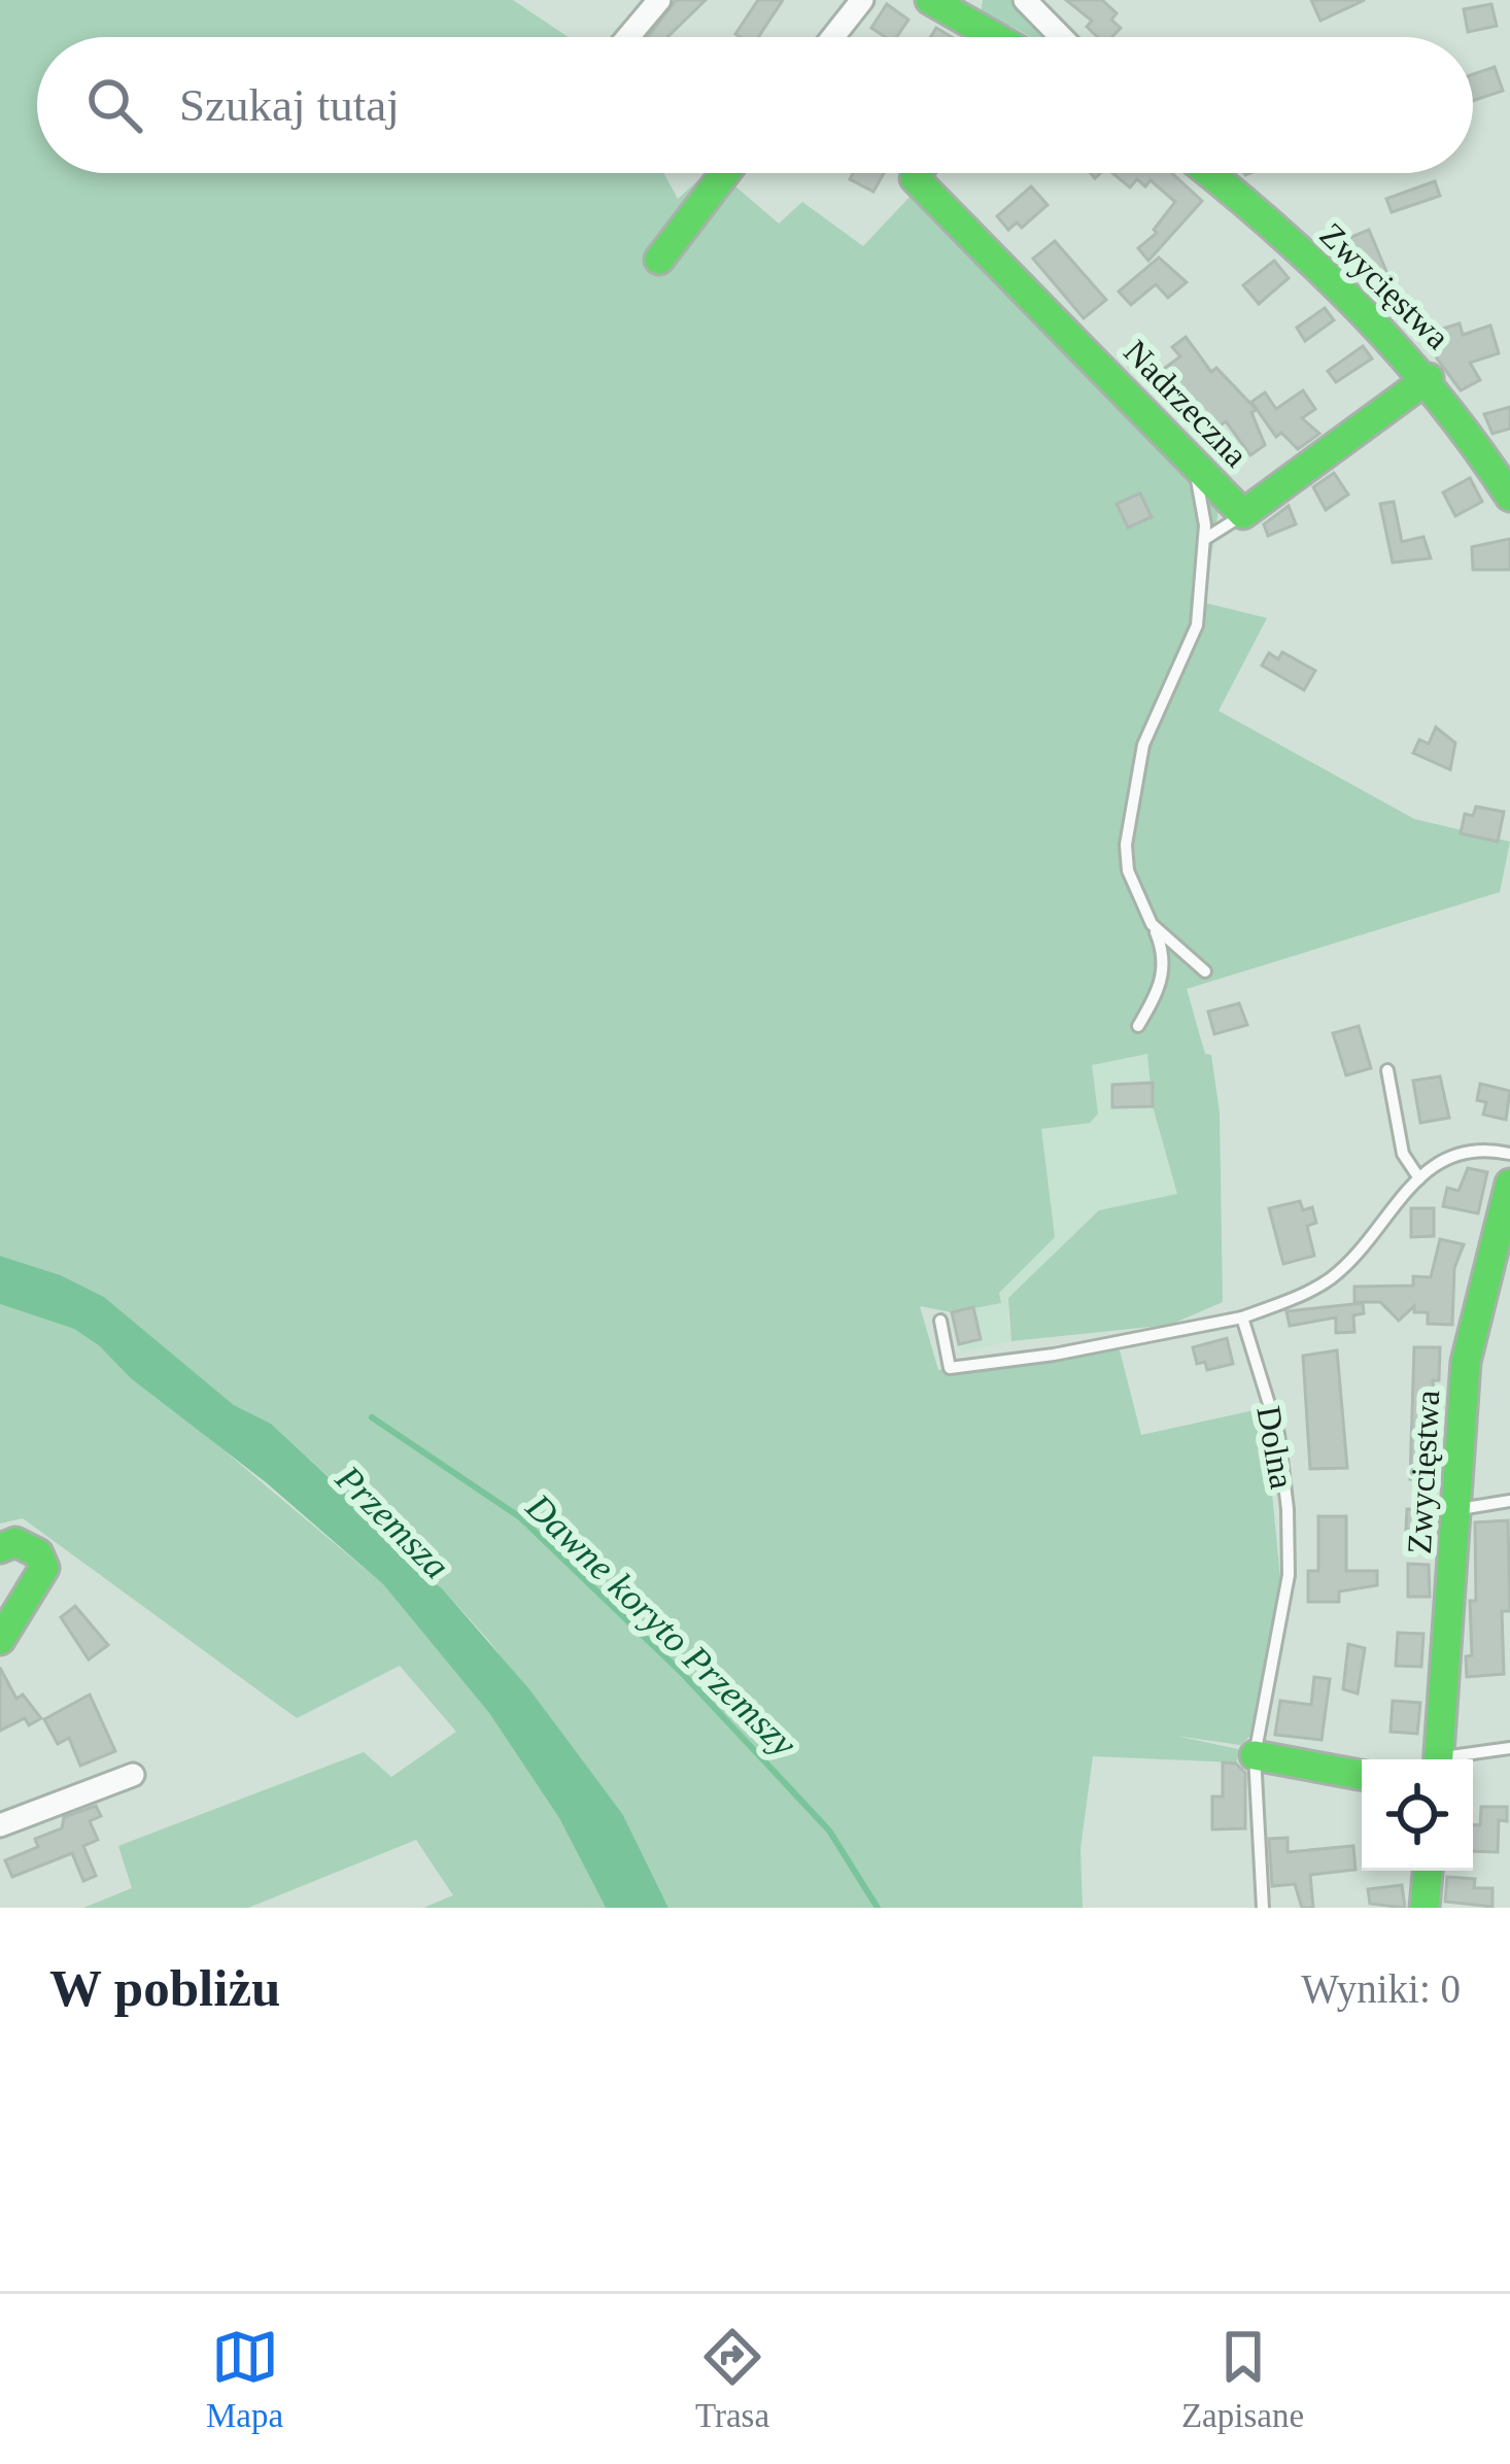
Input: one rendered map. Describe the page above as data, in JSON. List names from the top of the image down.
{
  "streets": {
    "street": ["Zwycięstwa", "Nadrzeczna"],
    "lane": ["Dolna"]
  },
  "crossings": [
    ["Zwycięstwa", "Nadrzeczna"]
  ],
  "water": ["Przemsza", "Dawne koryto Przemszy"],
  "page": {
    "search": "Szukaj tutaj",
    "heading": ["W pobliżu", "Wyniki: 0"],
    "nav": ["Mapa", "Trasa", "Zapisane"]
  }
}
